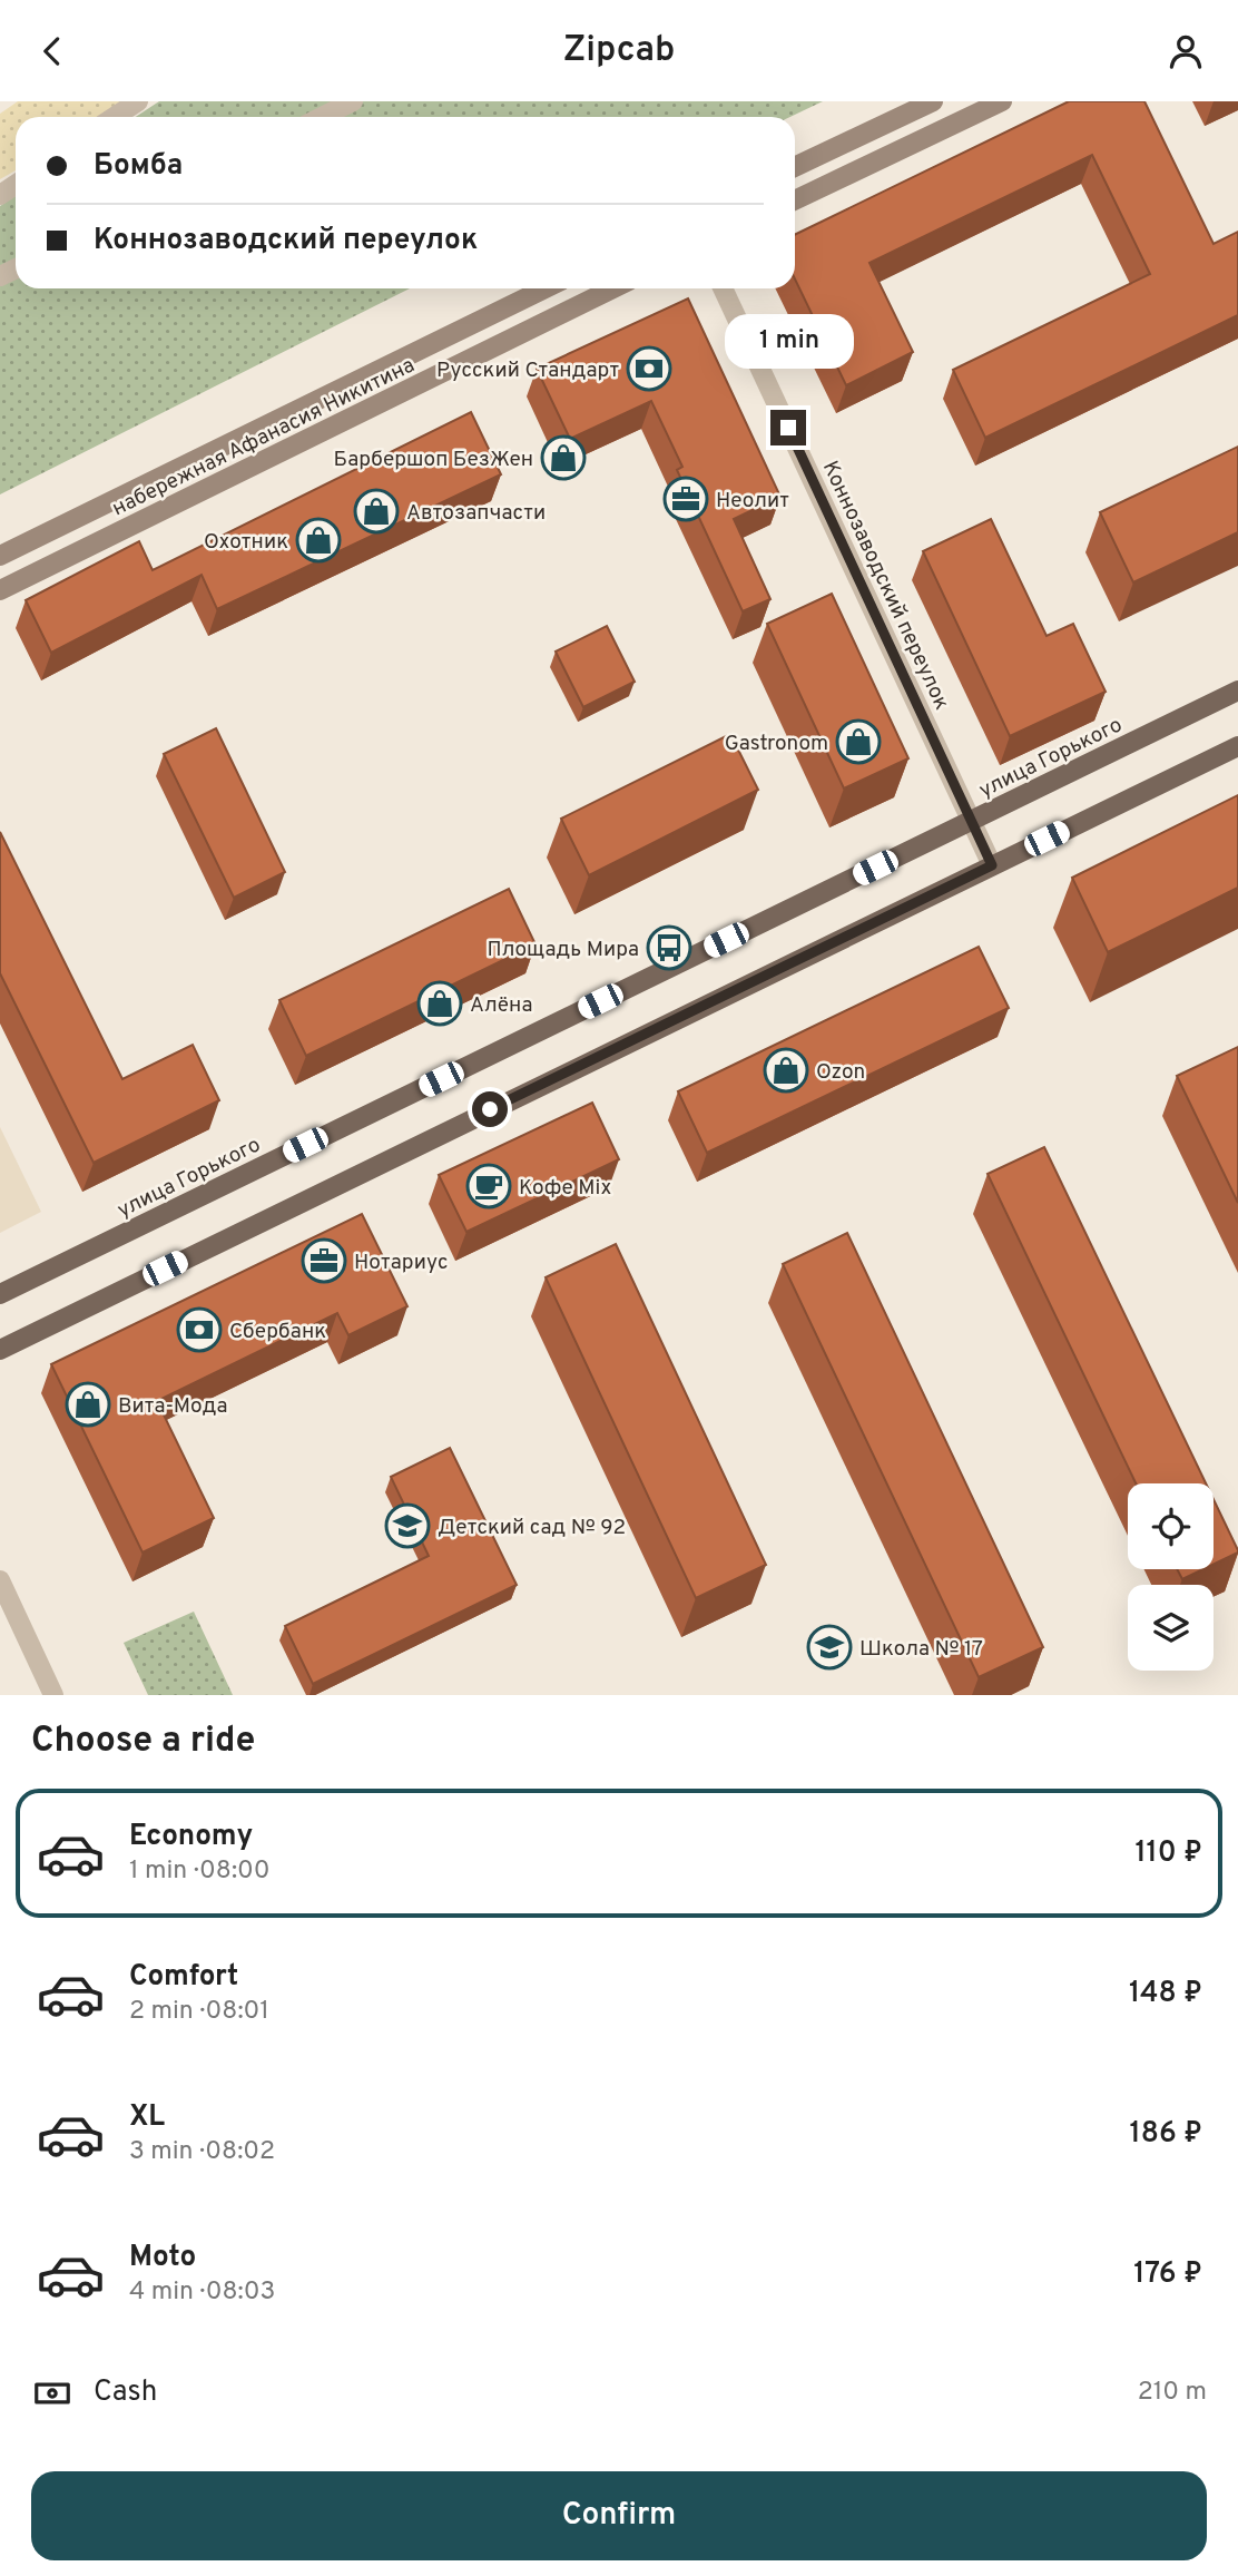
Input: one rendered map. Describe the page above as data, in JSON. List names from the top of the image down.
{
  "streets": {
    "main road": ["набережная Афанасия Никитина", "улица Горького"],
    "street": ["Коннозаводский переулок"]
  },
  "crossings": [
    ["Коннозаводский переулок", "улица Горького"]
  ],
  "places": {
    "bank": ["Русский Стандарт", "Сбербанк"],
    "shop": [
      "Барбершоп БезЖен",
      "Автозапчасти",
      "Охотник",
      "Gastronom",
      "Алёна",
      "Ozon",
      "Вита-Мода"
    ],
    "office": ["Неолит", "Нотариус"],
    "bus stop": ["Площадь Мира"],
    "cafe": ["Кофе Mix"],
    "school or university": ["Детский сад № 92", "Школа № 17"]
  },
  "page": {
    "header": "Zipcab",
    "banner": ["Бомба", "Коннозаводский переулок"],
    "bubble": "1 min",
    "heading": "Choose a ride",
    "list": [
      {
        "name": "Economy",
        "note": "1 min · 08:00",
        "value": "110 ₽"
      },
      {
        "name": "Comfort",
        "note": "2 min · 08:01",
        "value": "148 ₽"
      },
      {
        "name": "XL",
        "note": "3 min · 08:02",
        "value": "186 ₽"
      },
      {
        "name": "Moto",
        "note": "4 min · 08:03",
        "value": "176 ₽"
      }
    ],
    "pay": ["Cash", "210 m"],
    "buttons": "Confirm"
  }
}
